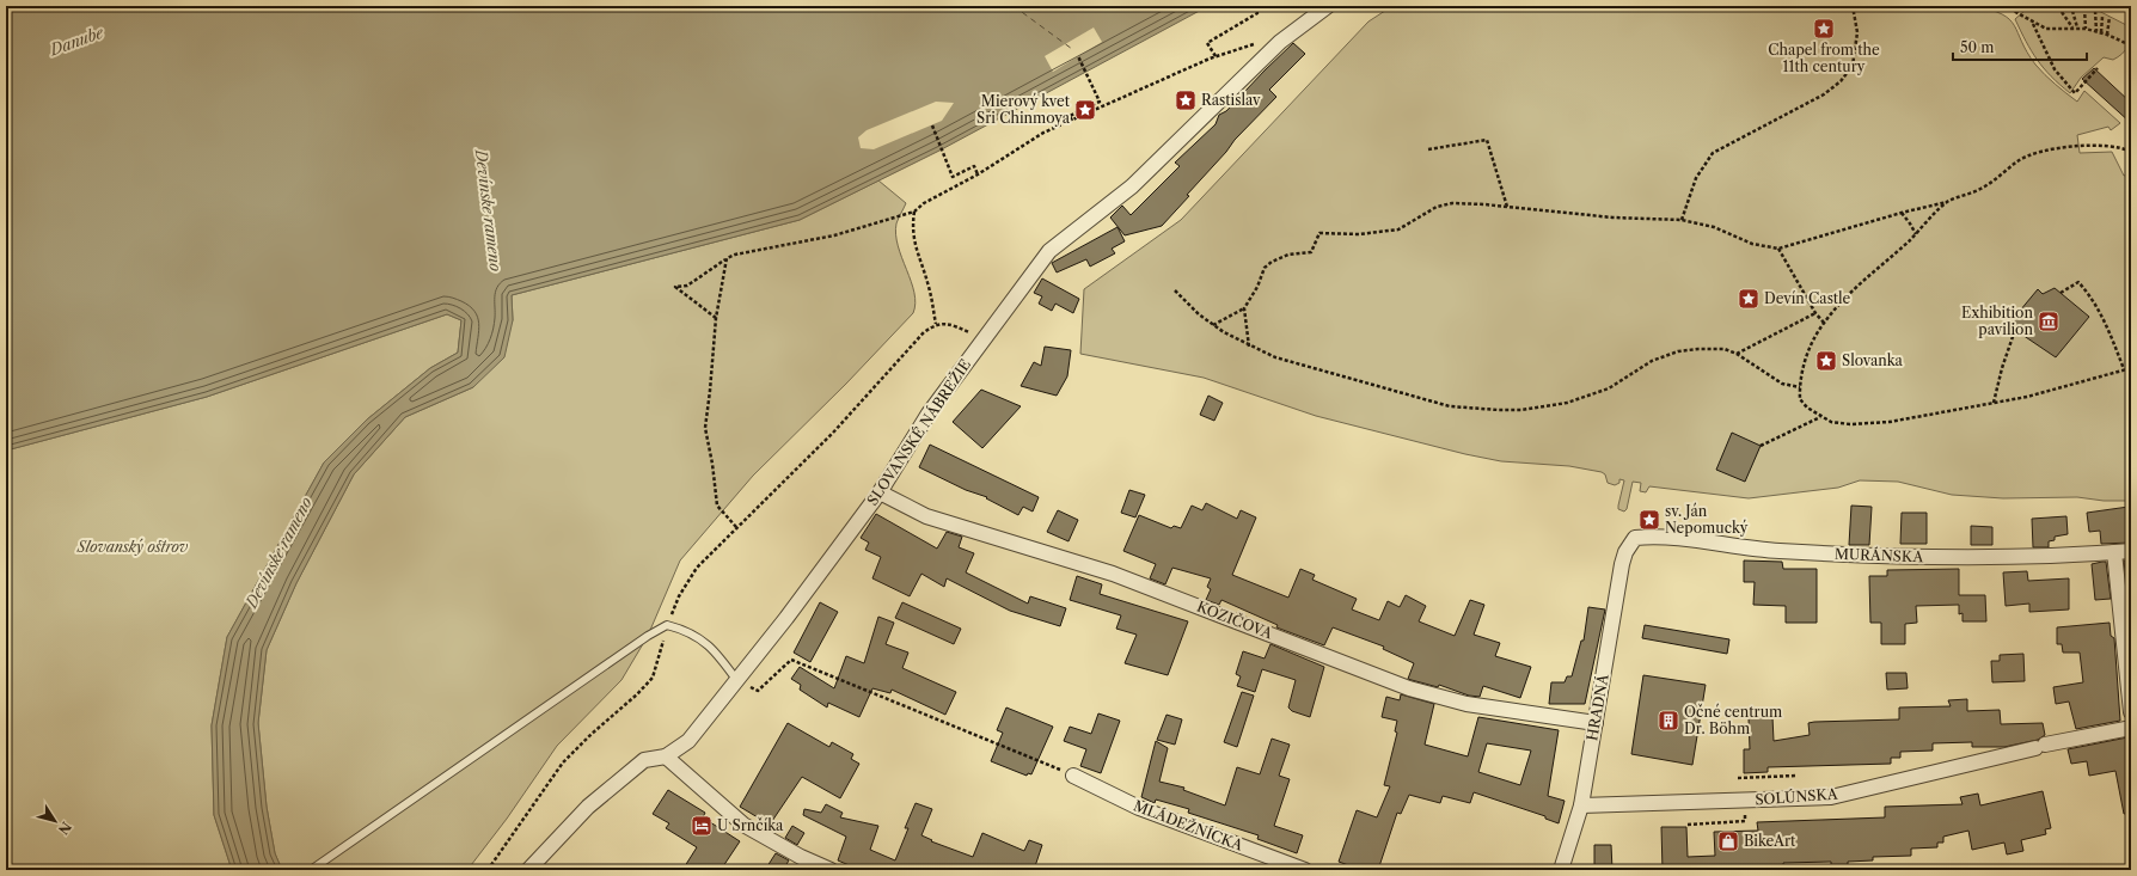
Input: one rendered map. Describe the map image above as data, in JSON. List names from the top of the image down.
{
  "streets": {
    "street": [
      "SLOVANSKÉ NÁBREŽIE",
      "MURÁNSKA",
      "KOZIČOVA",
      "HRADNÁ",
      "SOLÚNSKA",
      "MLÁDEŽNÍCKA"
    ]
  },
  "crossings": [
    ["SLOVANSKÉ NÁBREŽIE", "KOZIČOVA"],
    ["MURÁNSKA", "HRADNÁ"],
    ["KOZIČOVA", "HRADNÁ"],
    ["HRADNÁ", "SOLÚNSKA"]
  ],
  "water": ["Danube", "Devínske rameno"],
  "parks": ["Slovanský ostrov"],
  "places": {
    "place": [
      "Chapel from the 11th century",
      "Rastislav",
      "Mierový kvet Sri Chinmoya",
      "Devín Castle",
      "Slovanka",
      "sv. Ján Nepomucký"
    ],
    "museum": ["Exhibition pavilion"],
    "building": ["Očné centrum Dr. Böhm"],
    "hotel": ["U Srnčíka"],
    "shop": ["BikeArt"]
  },
  "scale_bar": "50 m",
  "north": "bottom right"
}
